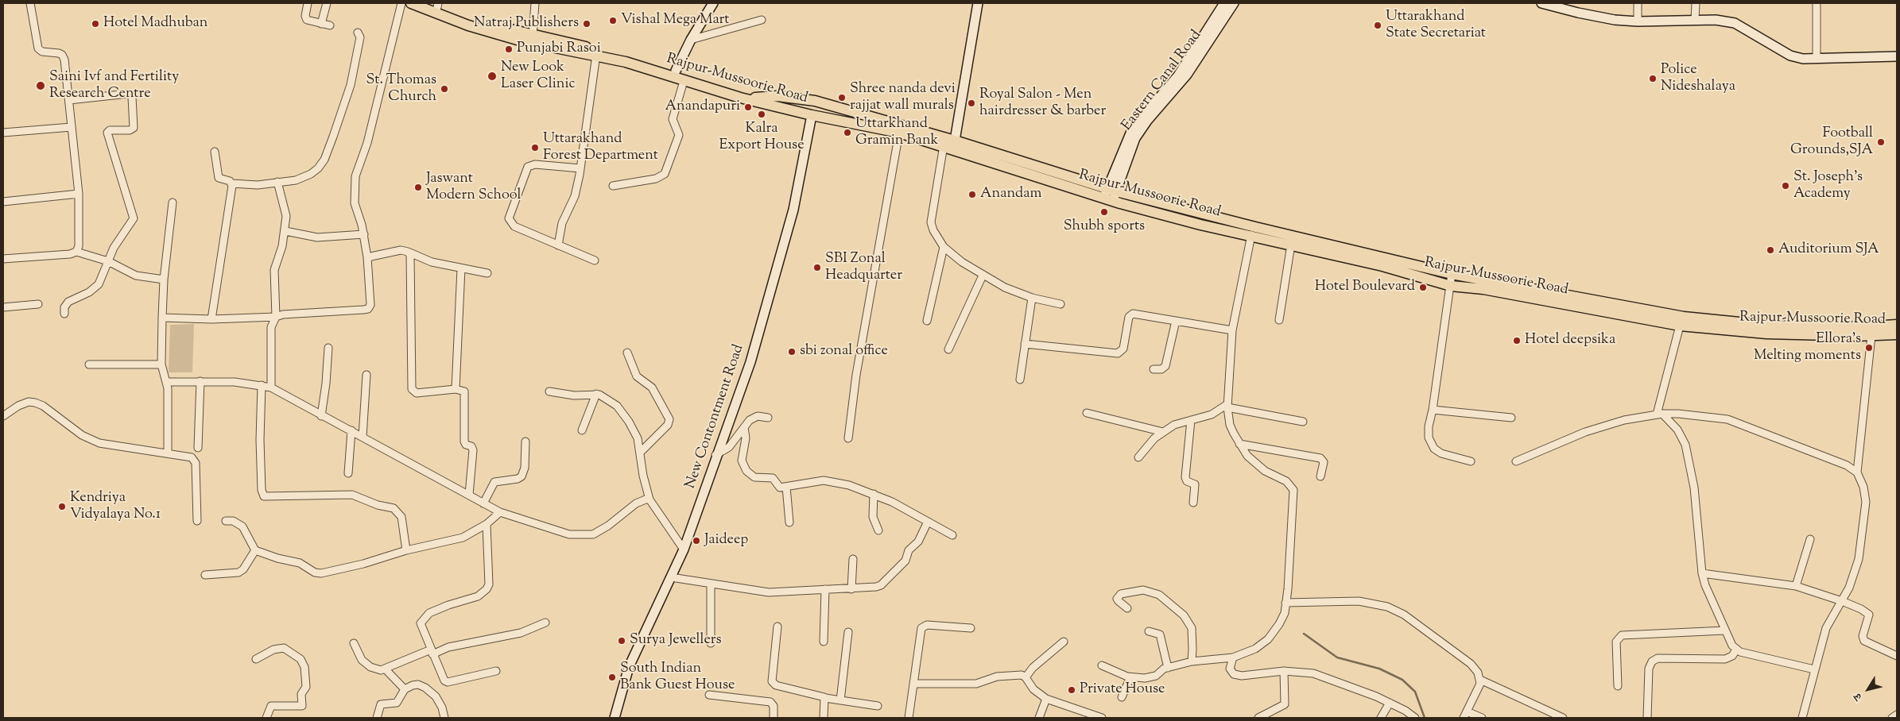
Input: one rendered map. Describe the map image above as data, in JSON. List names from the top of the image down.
{
  "streets": {
    "main road": ["Rajpur-Mussoorie Road"],
    "street": ["Eastern Canal Road", "New Contontment Road"]
  },
  "crossings": [
    ["Rajpur-Mussoorie Road", "Eastern Canal Road"],
    ["Rajpur-Mussoorie Road", "New Contontment Road"]
  ],
  "places": [
    "Vishal Mega Mart",
    "Hotel Madhuban",
    "Natraj Publishers",
    "Uttarakhand State Secretariat",
    "Punjabi Rasoi",
    "New Look Laser Clinic",
    "Police Nideshalaya",
    "Saini Ivf and Fertility Research Centre",
    "St. Thomas Church",
    "Shree nanda devi rajjat wall murals",
    "Royal Salon - Men hairdresser & barber",
    "Anandapuri",
    "Kalra Export House",
    "Uttarkhand Gramin Bank",
    "Football Grounds,SJA",
    "Uttarakhand Forest Department",
    "St. Joseph's Academy",
    "Jaswant Modern School",
    "Anandam",
    "Shubh sports",
    "Auditorium SJA",
    "SBI Zonal Headquarter",
    "Hotel Boulevard",
    "Hotel deepsika",
    "Ellora's Melting moments",
    "sbi zonal office",
    "Kendriya Vidyalaya No.1",
    "Jaideep",
    "Surya Jewellers",
    "South Indian Bank Guest House",
    "Private House"
  ],
  "north": "bottom left"
}
